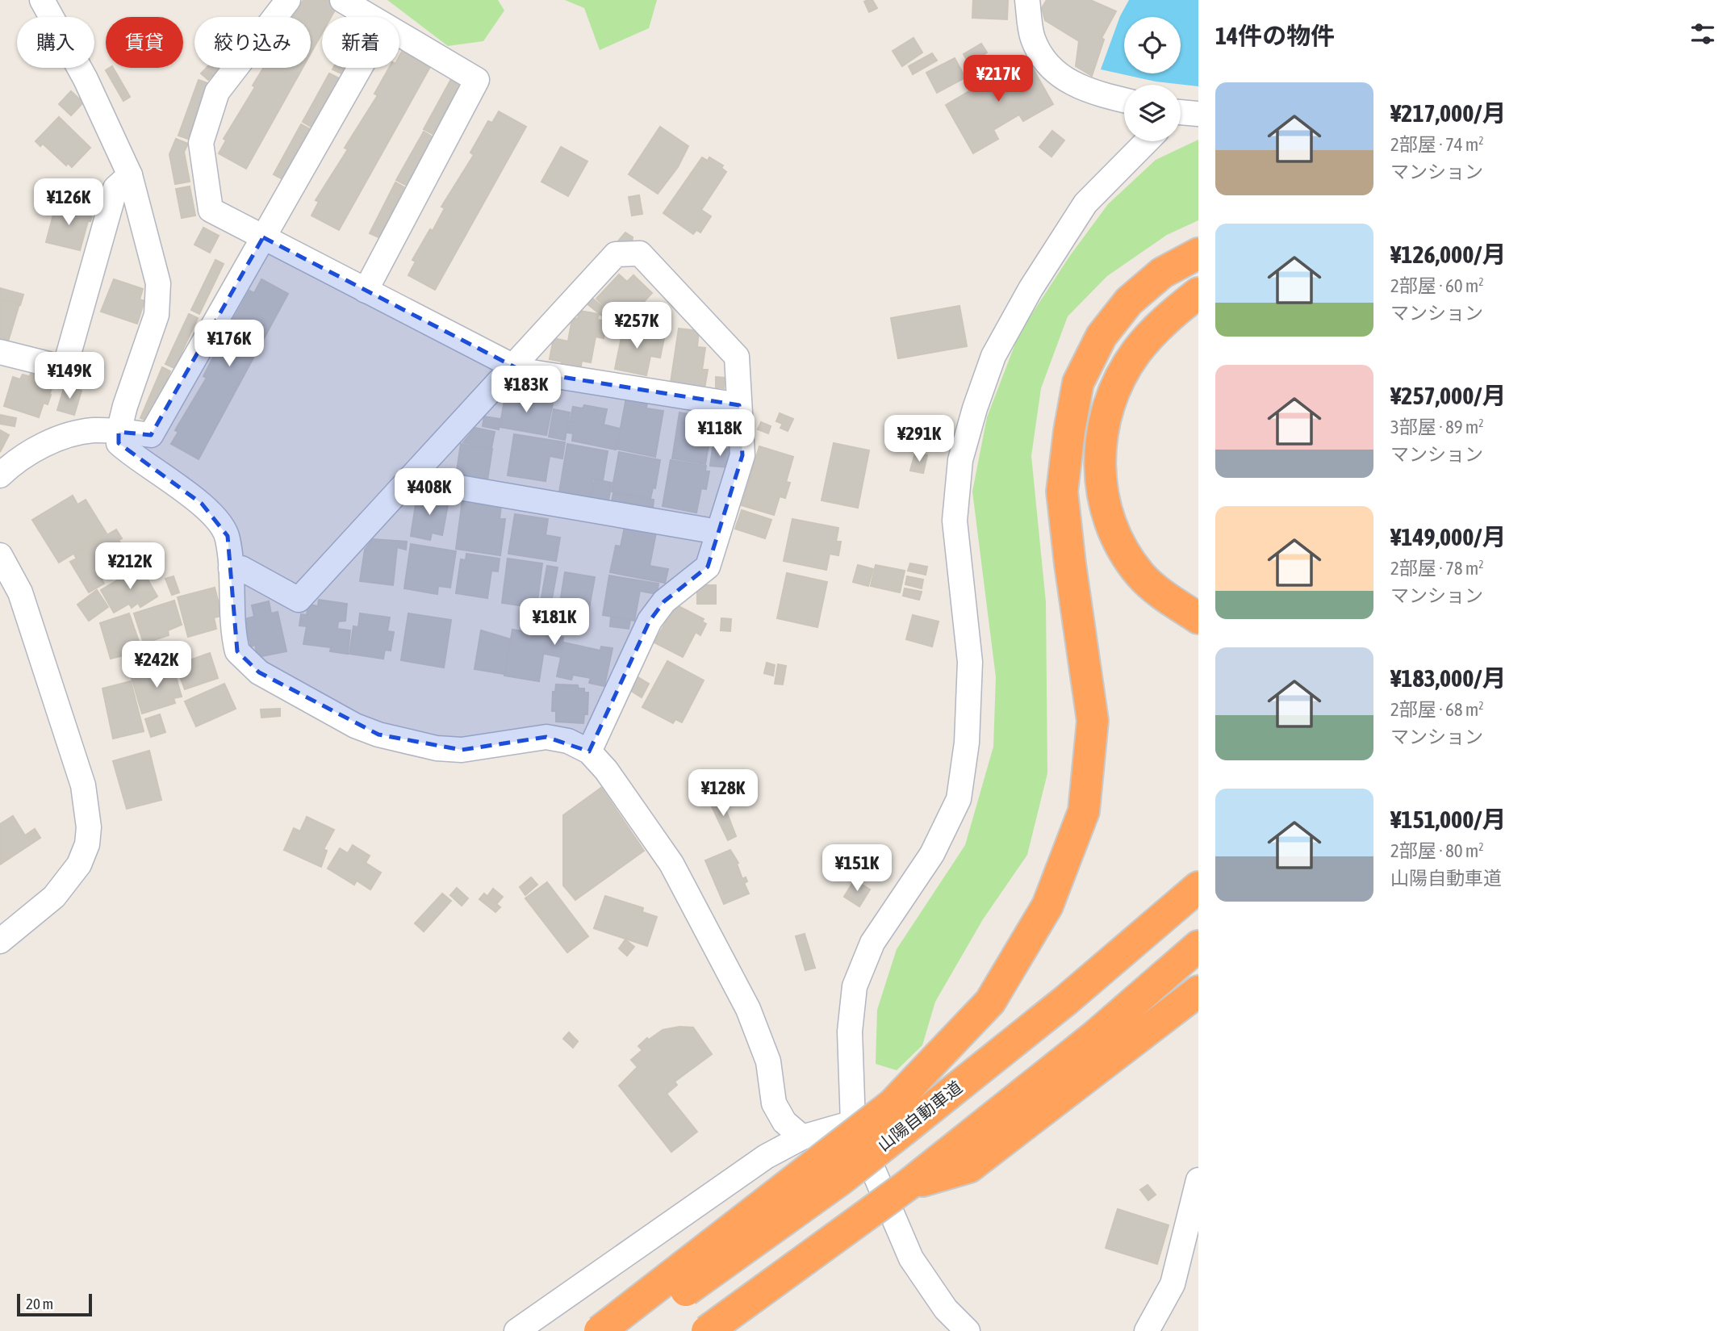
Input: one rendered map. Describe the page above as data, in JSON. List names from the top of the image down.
{
  "streets": {
    "highway": ["山陽自動車道"]
  },
  "scale_bar": "20 m",
  "page": {
    "heading": "14件の物件",
    "chip": [
      "購入",
      "賃貸",
      "絞り込み",
      "新着"
    ],
    "price": [
      "¥217K",
      "¥126K",
      "¥257K",
      "¥176K",
      "¥149K",
      "¥183K",
      "¥118K",
      "¥291K",
      "¥408K",
      "¥212K",
      "¥181K",
      "¥242K",
      "¥128K",
      "¥151K"
    ],
    "list": [
      {
        "name": "¥217,000/月",
        "note": "2部屋 · 74 m² · マンション"
      },
      {
        "name": "¥126,000/月",
        "note": "2部屋 · 60 m² · マンション"
      },
      {
        "name": "¥257,000/月",
        "note": "3部屋 · 89 m² · マンション"
      },
      {
        "name": "¥149,000/月",
        "note": "2部屋 · 78 m² · マンション"
      },
      {
        "name": "¥183,000/月",
        "note": "2部屋 · 68 m² · マンション"
      },
      {
        "name": "¥151,000/月",
        "note": "2部屋 · 80 m² · 山陽自動車道"
      }
    ],
    "scale": "20 m"
  }
}
